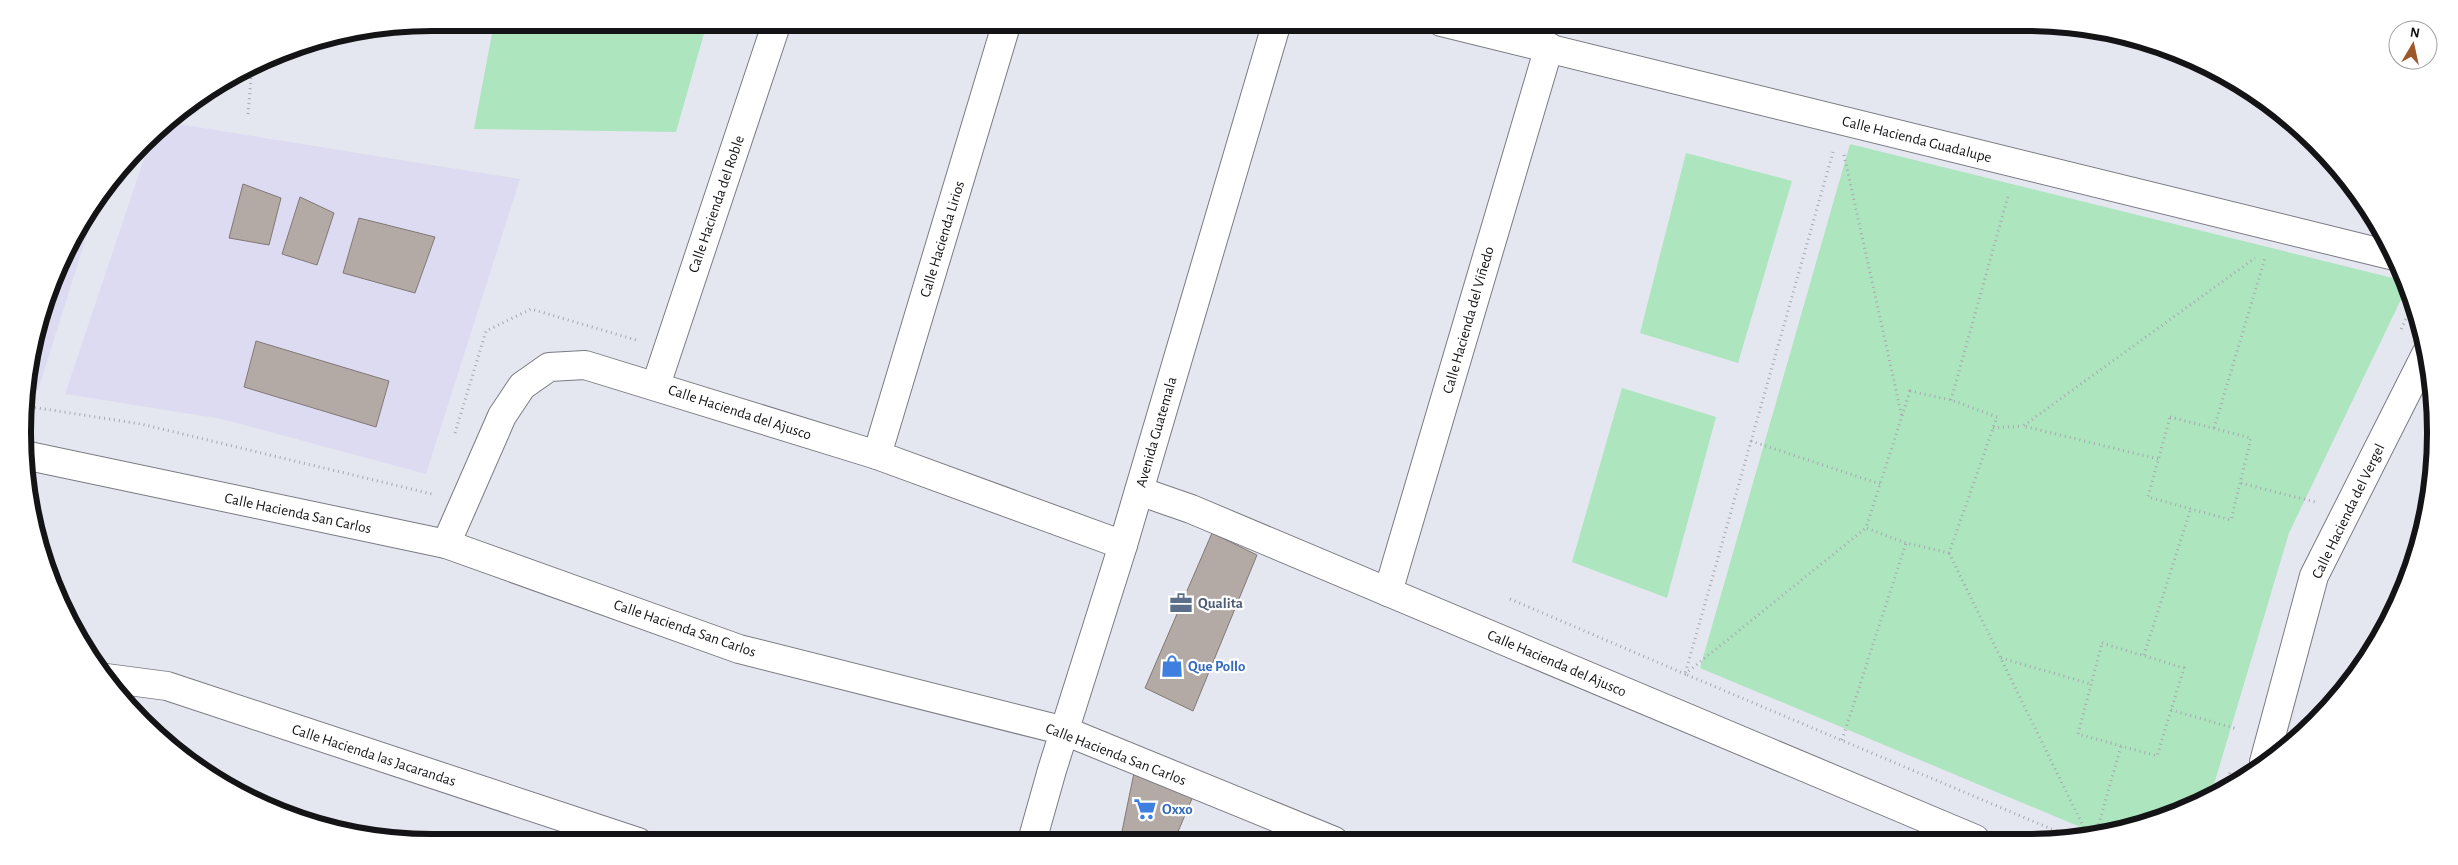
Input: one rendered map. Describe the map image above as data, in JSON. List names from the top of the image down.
{
  "streets": {
    "street": [
      "Calle Hacienda Guadalupe",
      "Calle Hacienda del Roble",
      "Calle Hacienda Lirios",
      "Calle Hacienda del Viñedo",
      "Calle Hacienda del Ajusco",
      "Avenida Guatemala",
      "Calle Hacienda del Vergel",
      "Calle Hacienda San Carlos",
      "Calle Hacienda las Jacarandas"
    ]
  },
  "crossings": [
    ["Calle Hacienda Guadalupe", "Calle Hacienda del Viñedo"],
    ["Calle Hacienda del Roble", "Calle Hacienda del Ajusco"],
    ["Calle Hacienda Lirios", "Calle Hacienda del Ajusco"],
    ["Calle Hacienda del Viñedo", "Calle Hacienda del Ajusco"],
    ["Calle Hacienda del Ajusco", "Avenida Guatemala"],
    ["Calle Hacienda del Ajusco", "Calle Hacienda San Carlos"],
    ["Avenida Guatemala", "Calle Hacienda San Carlos"]
  ],
  "places": {
    "office": ["Qualita"],
    "shop": ["Que Pollo"],
    "supermarket": ["Oxxo"]
  },
  "north": "top"
}
